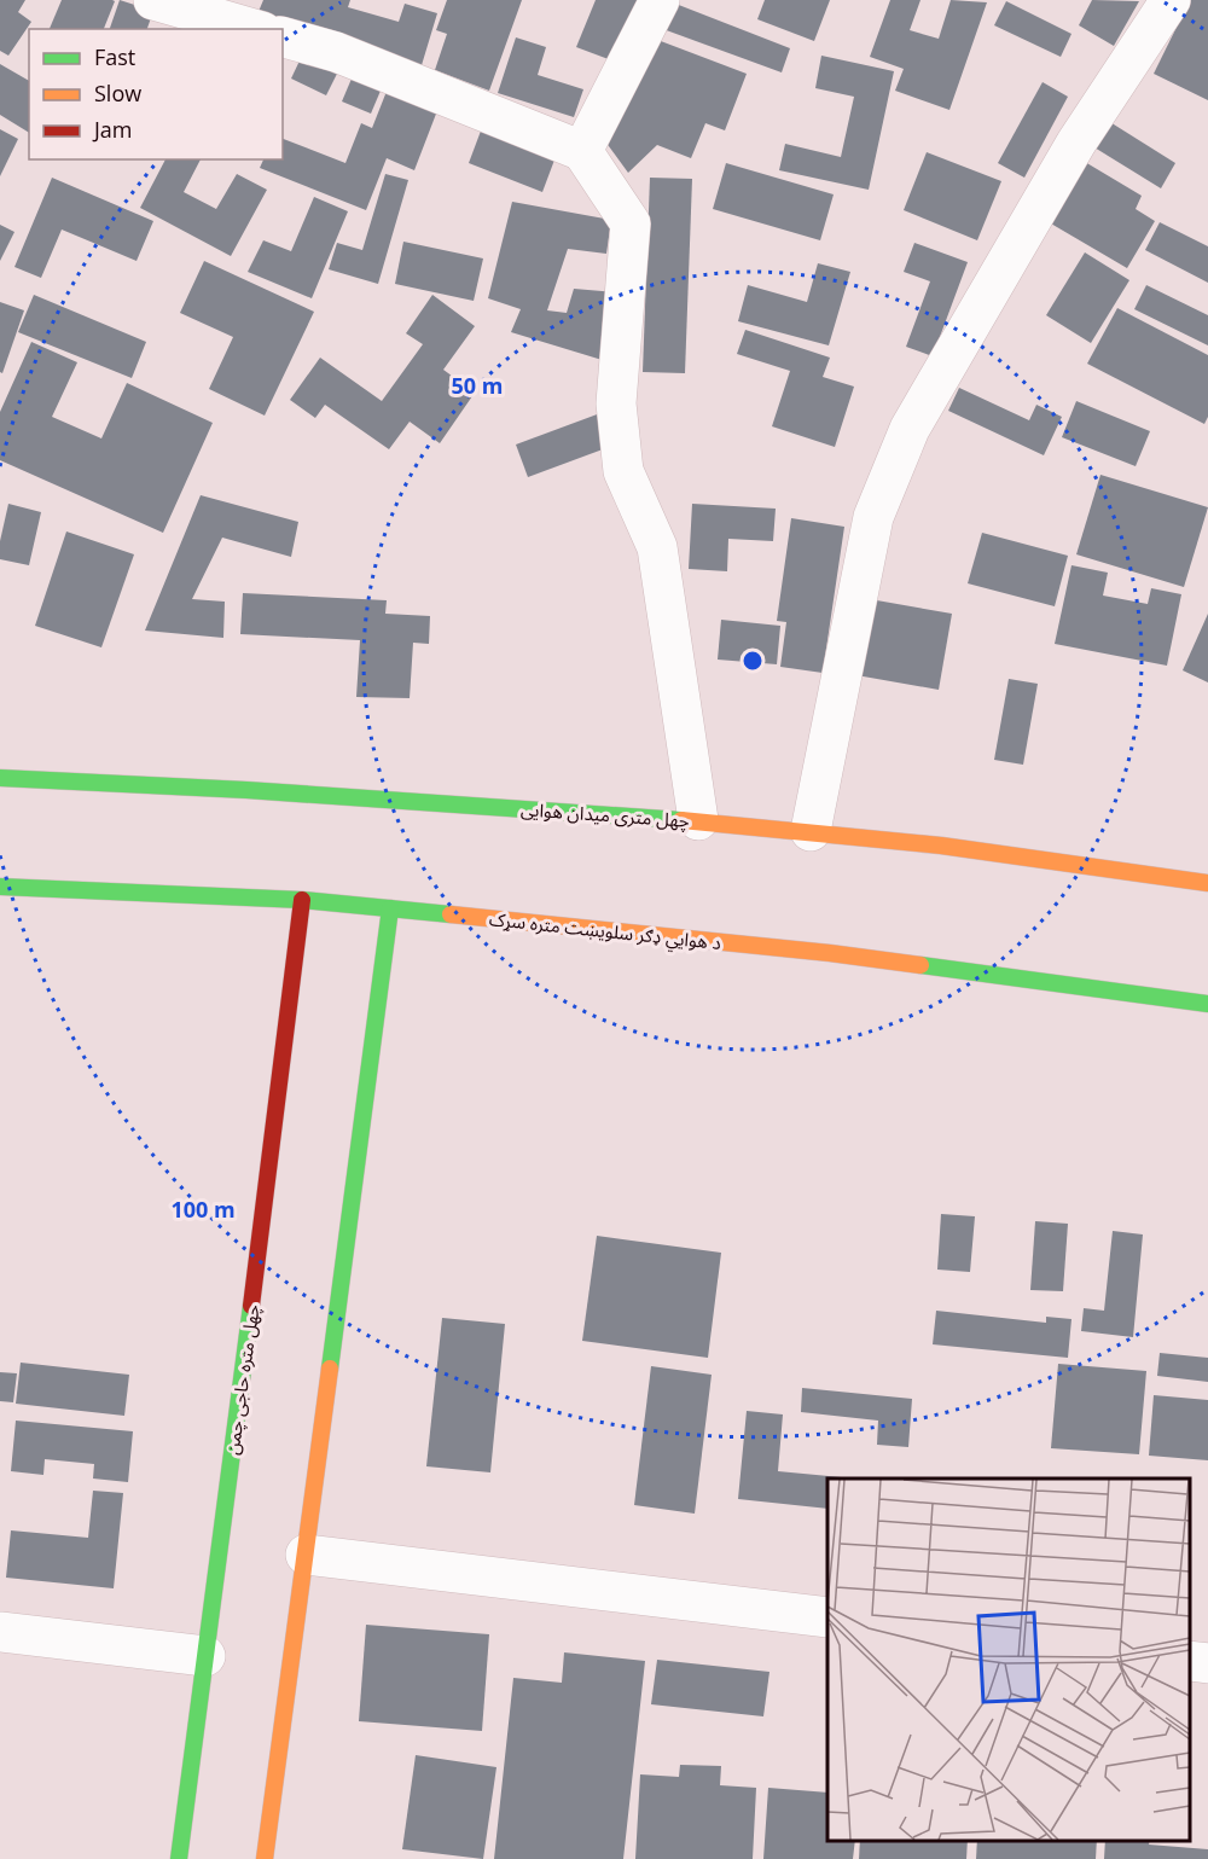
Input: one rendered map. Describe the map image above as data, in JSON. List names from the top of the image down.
{
  "streets": {
    "main road": ["چهل متری میدان هوایی", "د هوايي ډګر سلویښت متره سړک", "چهل متره حاجی چمن"]
  },
  "crossings": [
    ["د هوايي ډګر سلویښت متره سړک", "چهل متره حاجی چمن"]
  ],
  "legend": ["Fast", "Slow", "Jam"],
  "rings": ["50 m", "100 m"]
}
